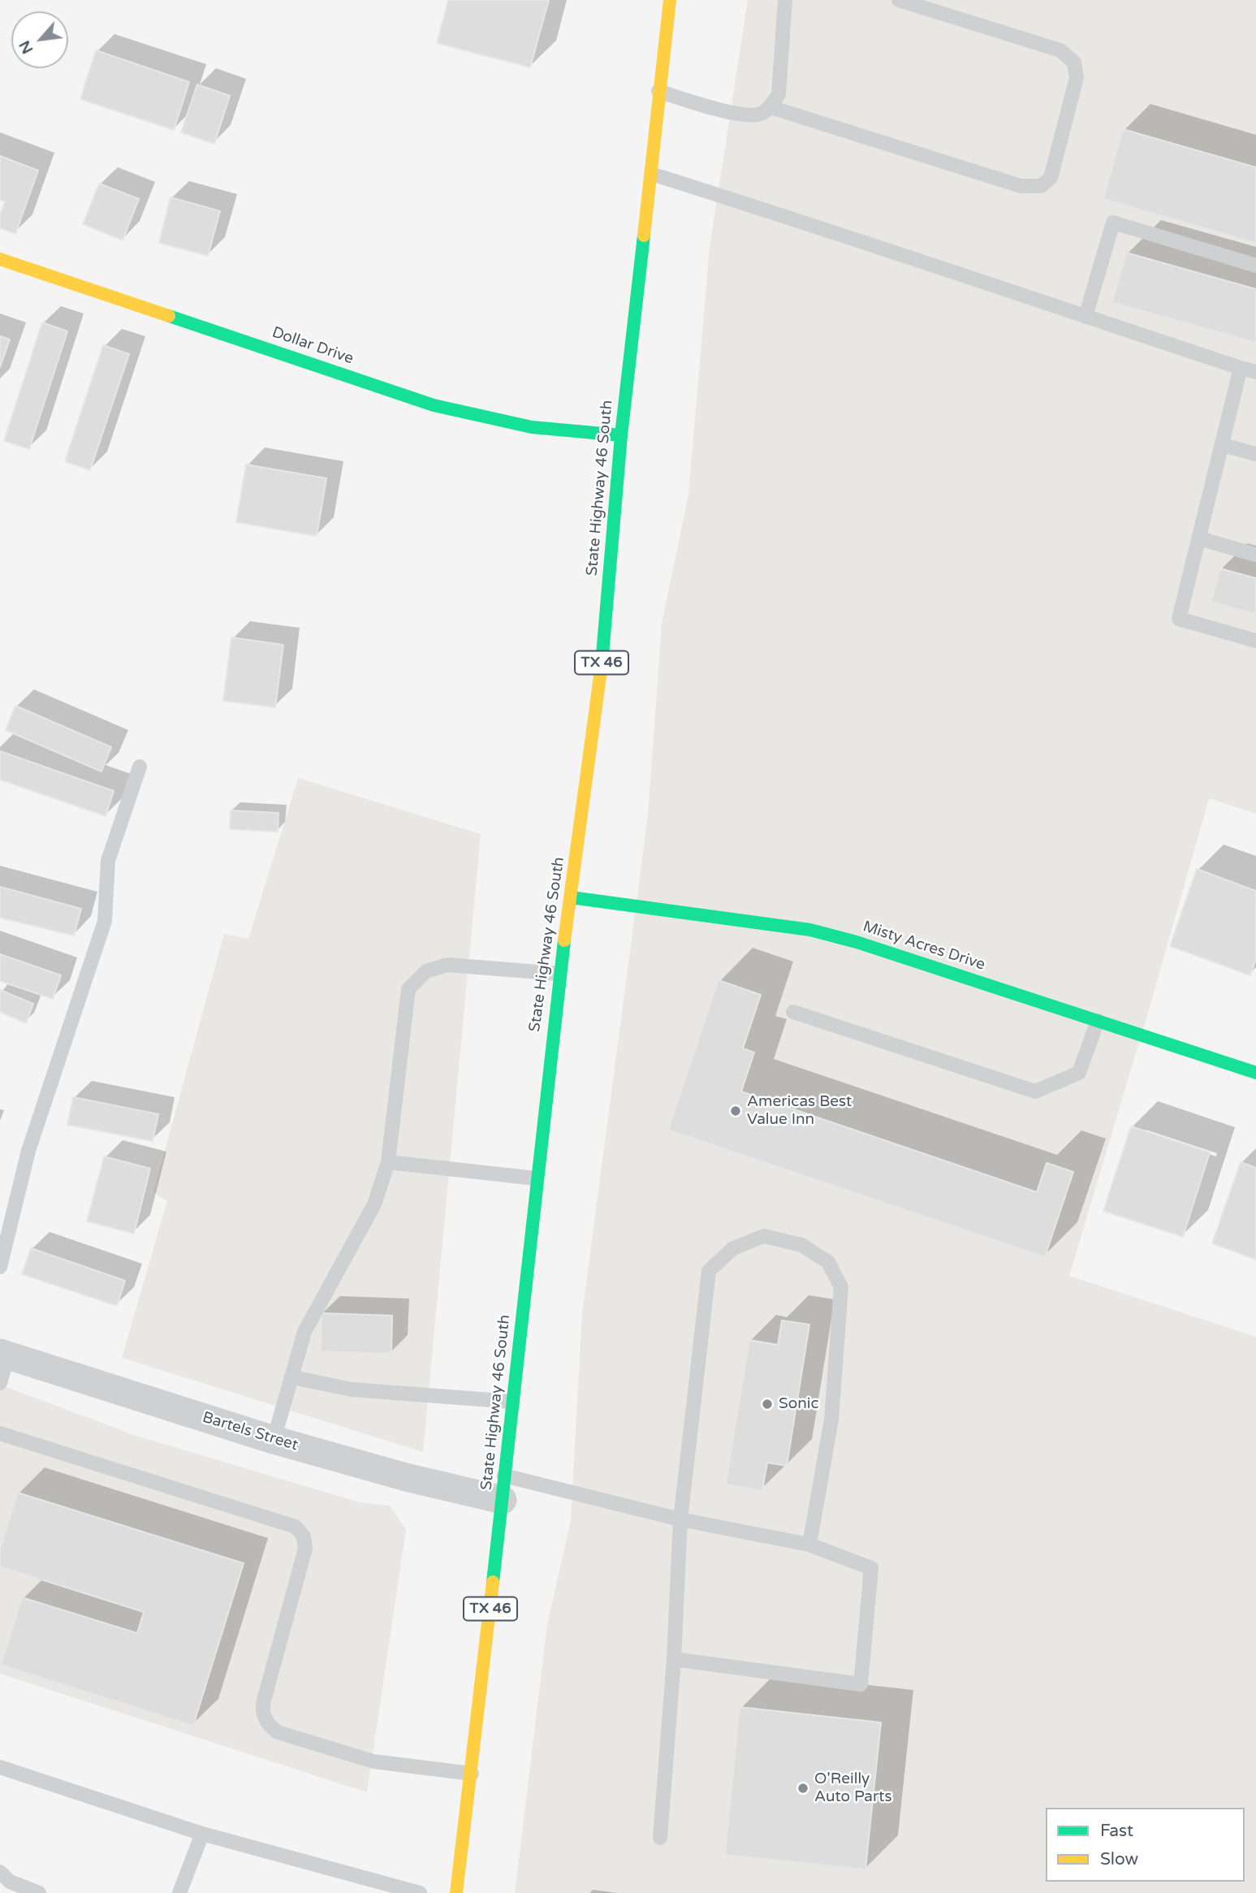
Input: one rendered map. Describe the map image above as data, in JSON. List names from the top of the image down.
{
  "streets": {
    "main road": [
      "Dollar Drive",
      "State Highway 46 South",
      "TX 46",
      "Misty Acres Drive"
    ],
    "street": ["Bartels Street"]
  },
  "crossings": [
    ["Dollar Drive", "State Highway 46 South"],
    ["State Highway 46 South", "Misty Acres Drive"],
    ["State Highway 46 South", "Bartels Street"]
  ],
  "places": ["Americas Best Value Inn", "Sonic", "O'Reilly Auto Parts"],
  "legend": ["Fast", "Slow"],
  "north": "bottom left"
}
